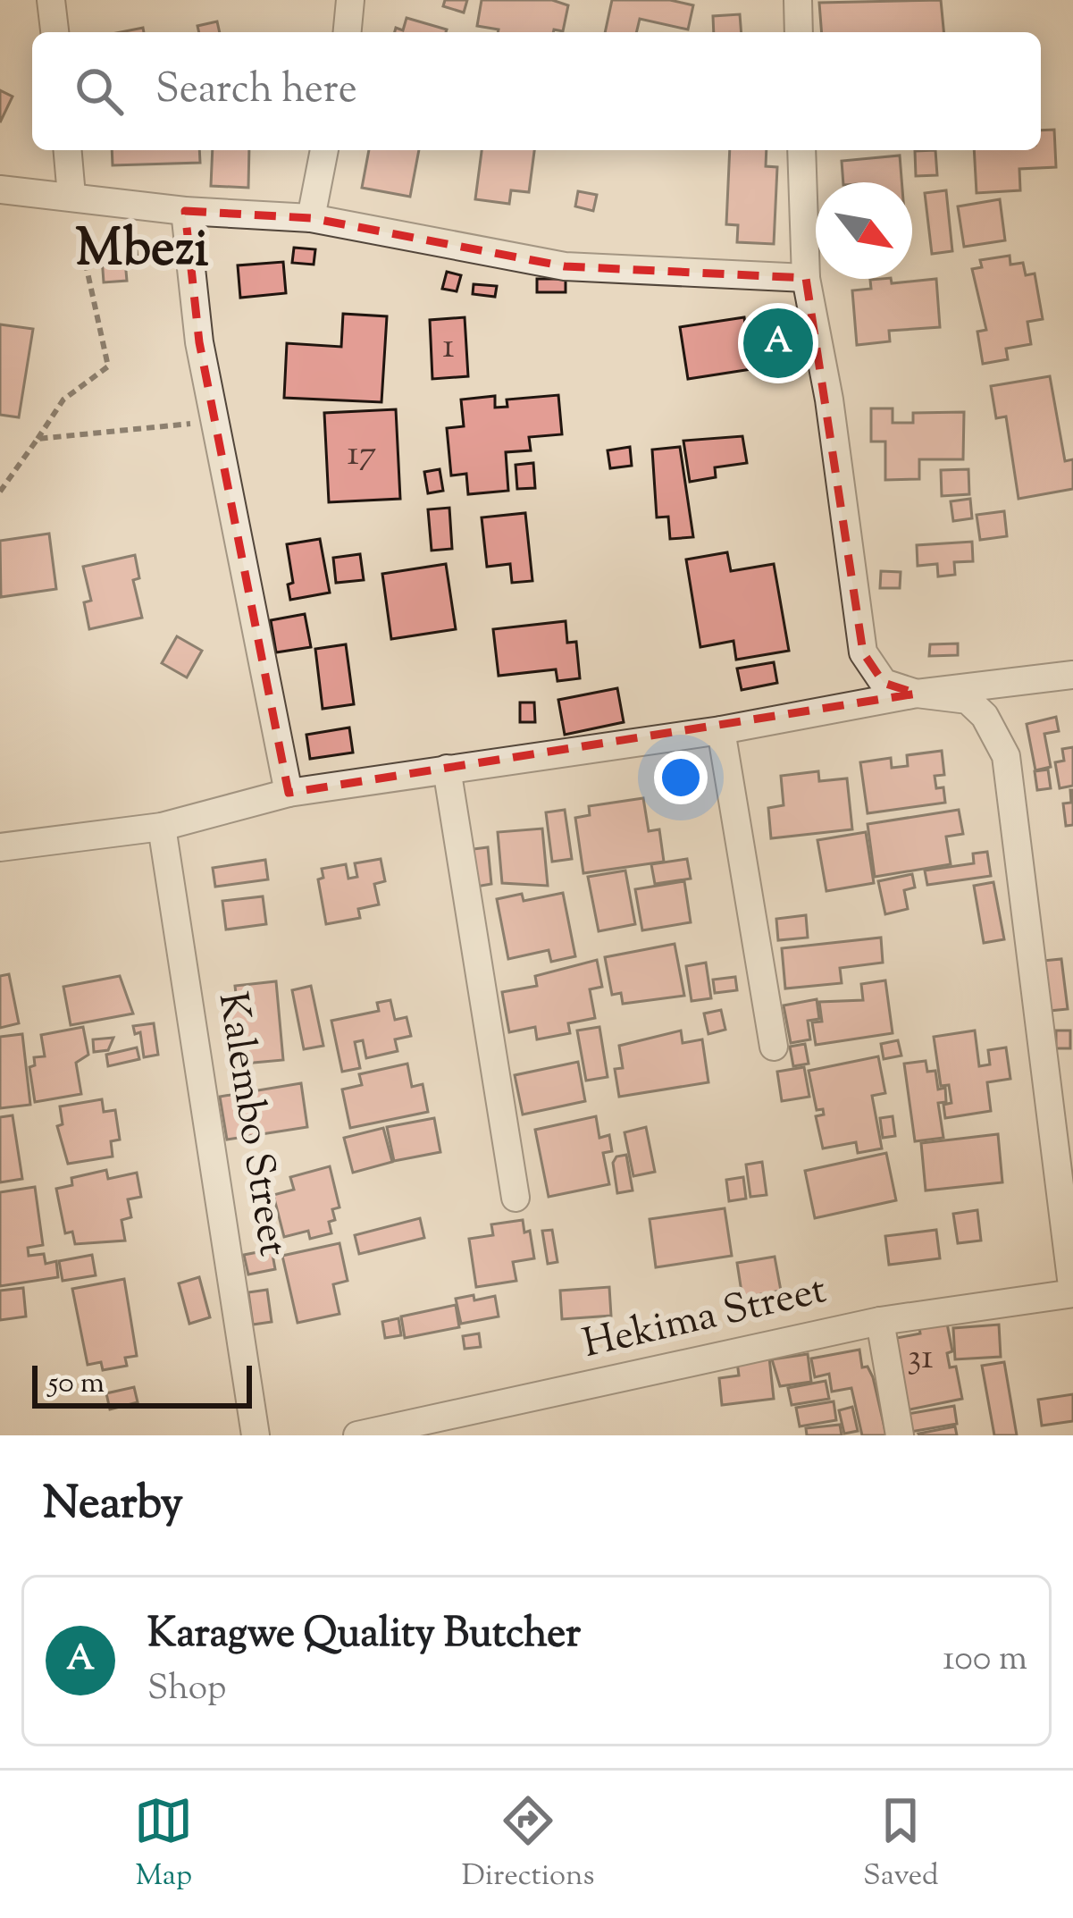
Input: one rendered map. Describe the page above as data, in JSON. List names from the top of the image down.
{
  "streets": {
    "street": ["Kalembo Street", "Hekima Street"]
  },
  "districts": ["Mbezi"],
  "house_numbers": ["1", "17", "31"],
  "scale_bar": "50 m",
  "north": "bottom right",
  "page": {
    "search": "Search here",
    "pins": "A",
    "scale": "50 m",
    "heading": "Nearby",
    "list": [
      {
        "mark": "A",
        "name": "Karagwe Quality Butcher",
        "note": "Shop",
        "value": "100 m"
      }
    ],
    "nav": ["Map", "Directions", "Saved"]
  }
}
